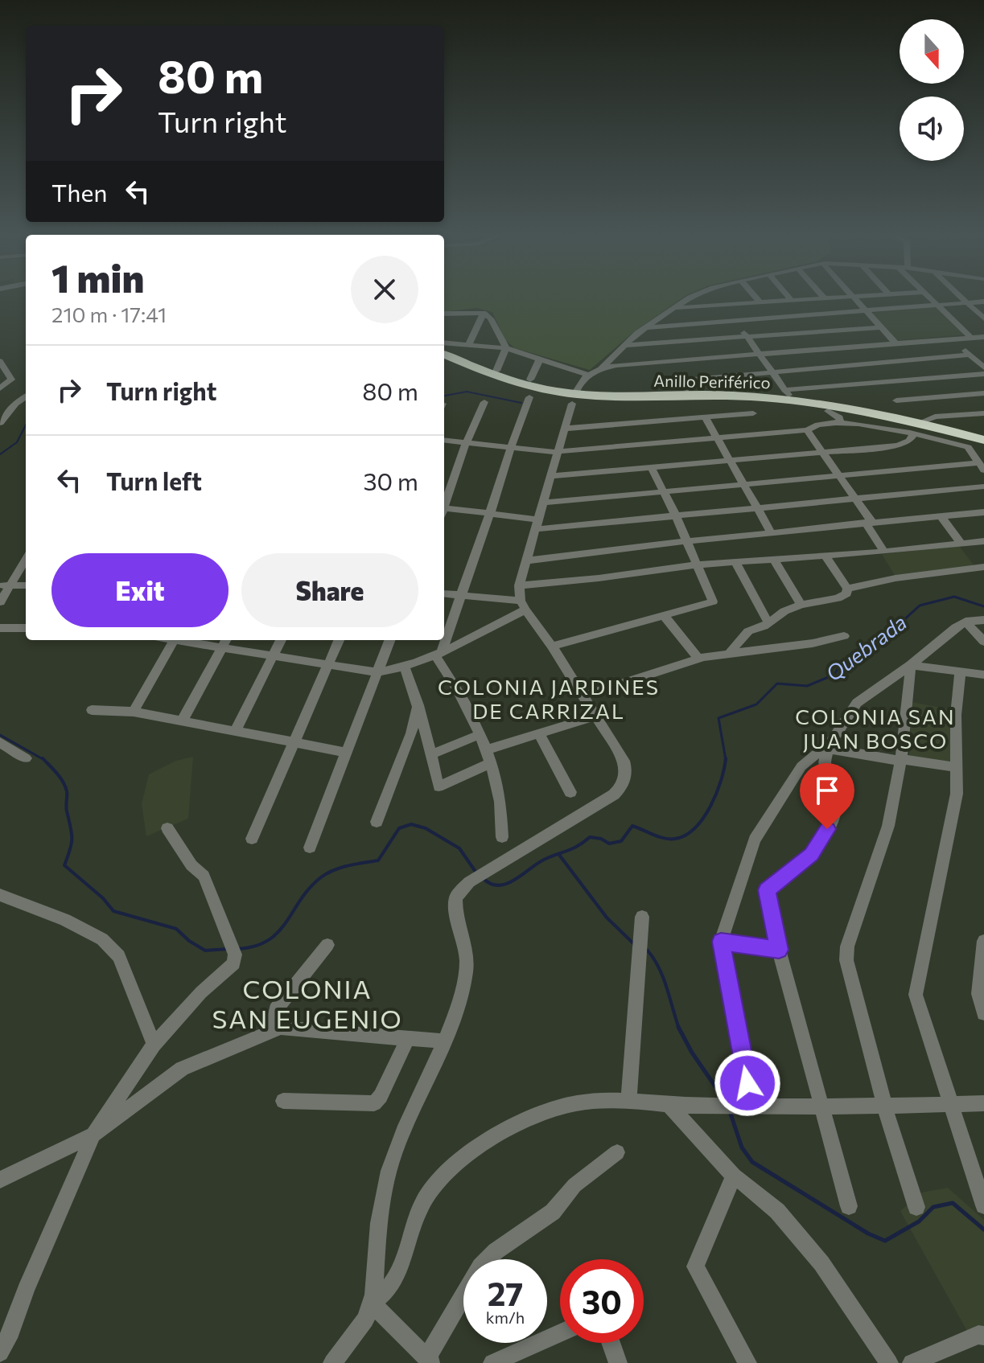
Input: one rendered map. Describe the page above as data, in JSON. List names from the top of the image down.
{
  "streets": {
    "highway": ["Anillo Periférico"]
  },
  "districts": ["COLONIA JARDINES DE CARRIZAL", "COLONIA SAN JUAN BOSCO", "COLONIA SAN EUGENIO"],
  "water": ["Quebrada"],
  "north": "bottom",
  "page": {
    "turn": ["80 m", "Turn right"],
    "then": "Then",
    "heading": ["1 min", "210 m · 17:41"],
    "list": [
      {
        "name": "Turn right",
        "value": "80 m"
      },
      {
        "name": "Turn left",
        "value": "30 m"
      }
    ],
    "buttons": ["Exit", "Share"],
    "speed": "27 km/h",
    "limit": "30"
  }
}
